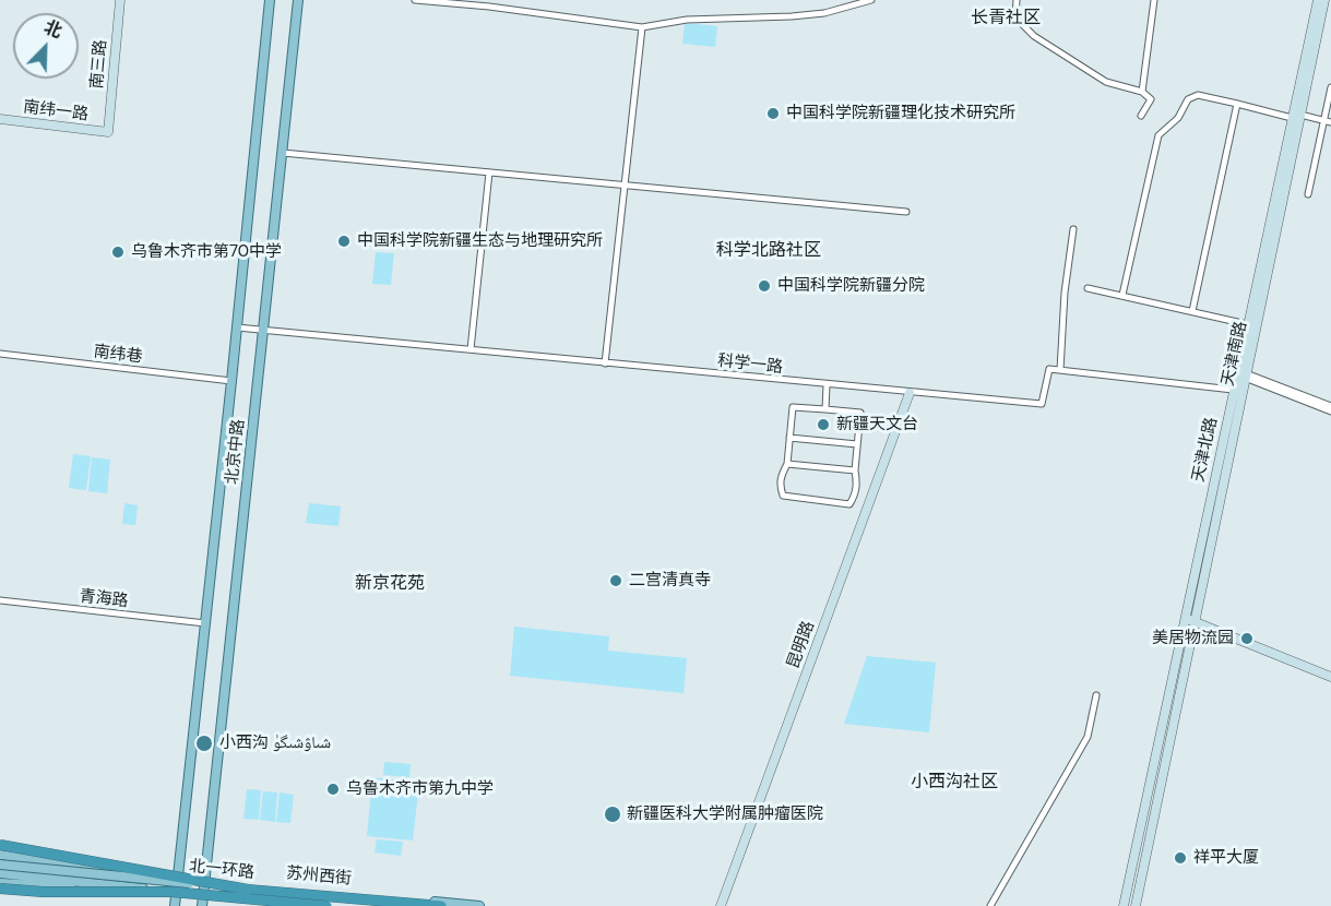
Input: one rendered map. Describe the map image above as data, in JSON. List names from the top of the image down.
{
  "streets": {
    "highway": ["北一环路"],
    "main road": ["北京中路", "苏州西街"],
    "street": [
      "南三路",
      "南纬一路",
      "天津南路",
      "南纬巷",
      "科学一路",
      "天津北路",
      "青海路",
      "昆明路"
    ]
  },
  "crossings": [
    ["南三路", "南纬一路"],
    ["天津南路", "天津北路"],
    ["南纬巷", "北京中路"],
    ["科学一路", "北京中路"],
    ["科学一路", "昆明路"],
    ["北京中路", "青海路"],
    ["北京中路", "北一环路"],
    ["北京中路", "苏州西街"],
    ["北一环路", "苏州西街"]
  ],
  "districts": [
    "长青社区",
    "科学北路社区",
    "新京花苑",
    "小西沟社区"
  ],
  "places": [
    "中国科学院新疆理化技术研究所",
    "中国科学院新疆生态与地理研究所",
    "乌鲁木齐市第70中学",
    "中国科学院新疆分院",
    "新疆天文台",
    "二宫清真寺",
    "美居物流园",
    "小西沟 شىاۋشىگۈ",
    "乌鲁木齐市第九中学",
    "新疆医科大学附属肿瘤医院",
    "祥平大厦"
  ],
  "north": "top right"
}
